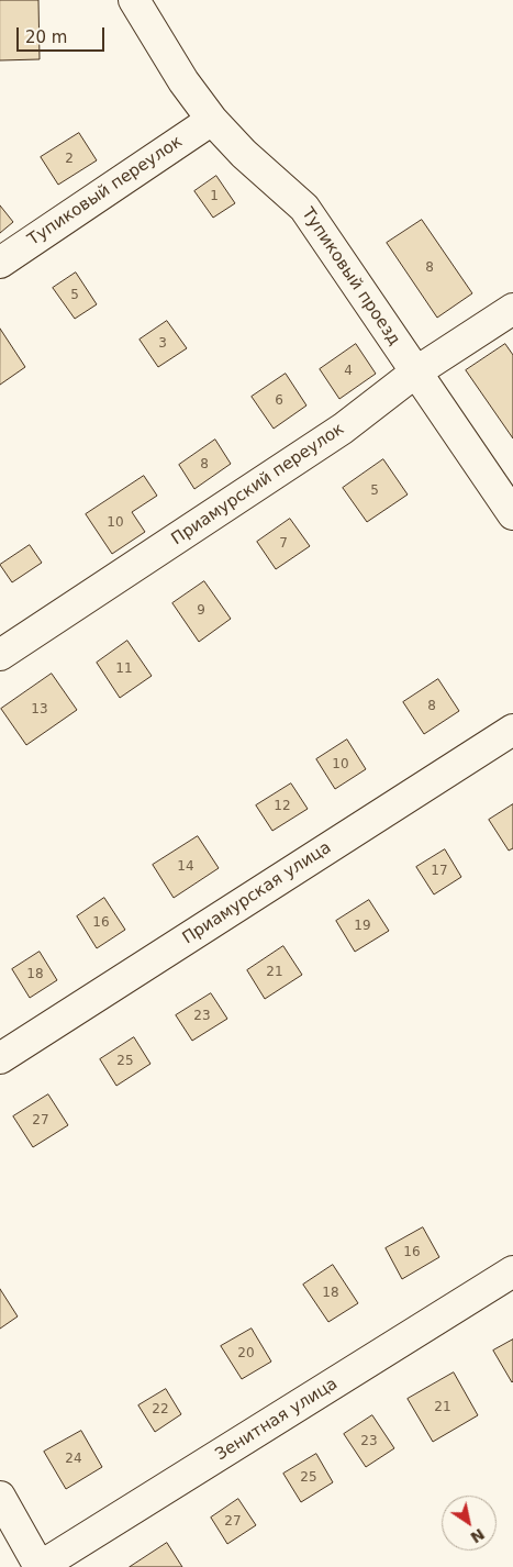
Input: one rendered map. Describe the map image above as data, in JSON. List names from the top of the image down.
{
  "streets": {
    "street": [
      "Тупиковый переулок",
      "Тупиковый проезд",
      "Приамурский переулок",
      "Приамурская улица",
      "Зенитная улица"
    ]
  },
  "crossings": [
    ["Тупиковый переулок", "Тупиковый проезд"],
    ["Тупиковый проезд", "Приамурский переулок"]
  ],
  "house_numbers": [
    "2",
    "1",
    "8",
    "5",
    "3",
    "4",
    "6",
    "8",
    "5",
    "10",
    "7",
    "9",
    "11",
    "8",
    "13",
    "10",
    "12",
    "14",
    "17",
    "16",
    "19",
    "21",
    "18",
    "23",
    "25",
    "27",
    "16",
    "18",
    "20",
    "21",
    "22",
    "23",
    "24",
    "25",
    "27"
  ],
  "scale_bar": "20 m",
  "north": "bottom right"
}
